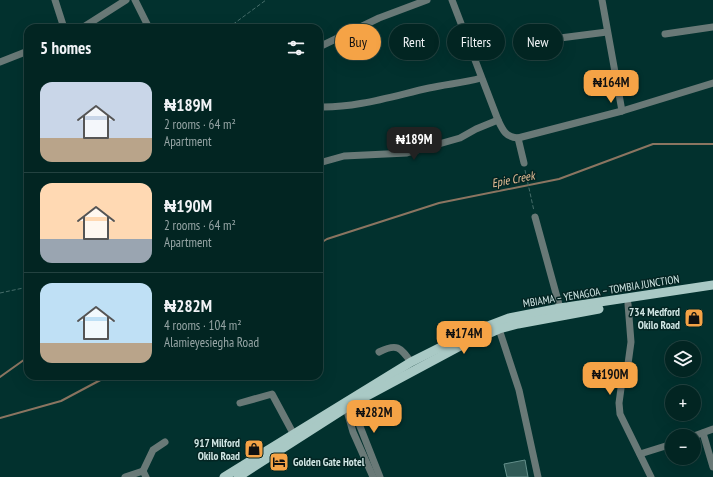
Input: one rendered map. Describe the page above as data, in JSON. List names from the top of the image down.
{
  "streets": {
    "main road": ["MBIAMA – YENAGOA – TOMBIA JUNCTION"]
  },
  "water": ["Epie Creek"],
  "places": {
    "shop": ["734 Medford Okilo Road", "917 Milford Okilo Road"],
    "hotel": ["Golden Gate Hotel"]
  },
  "page": {
    "chip": [
      "Buy",
      "Rent",
      "Filters",
      "New"
    ],
    "heading": "5 homes",
    "price": [
      "₦164M",
      "₦189M",
      "₦174M",
      "₦190M",
      "₦282M"
    ],
    "list": [
      {
        "name": "₦189M",
        "note": "2 rooms · 64 m² · Apartment"
      },
      {
        "name": "₦190M",
        "note": "2 rooms · 64 m² · Apartment"
      },
      {
        "name": "₦282M",
        "note": "4 rooms · 104 m² · Alamieyesiegha Road"
      }
    ],
    "map_buttons": ["+", "−"]
  }
}
